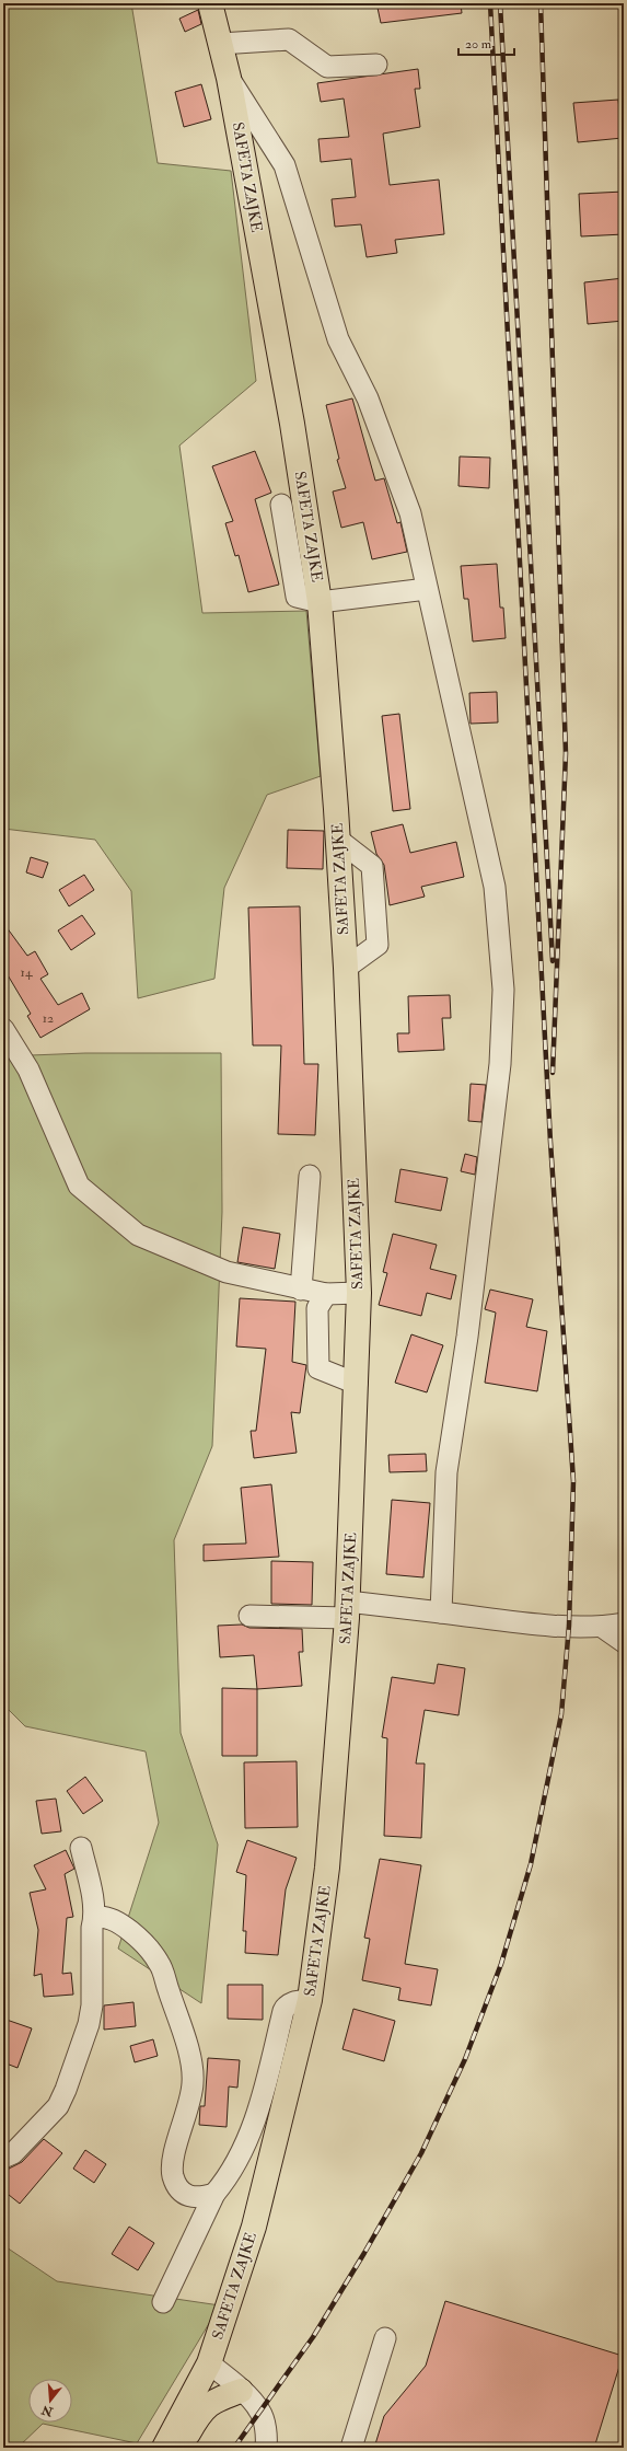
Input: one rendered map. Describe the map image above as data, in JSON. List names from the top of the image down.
{
  "streets": {
    "main road": ["SAFETA ZAJKE"]
  },
  "house_numbers": ["14", "12"],
  "scale_bar": "20 m",
  "north": "bottom"
}
